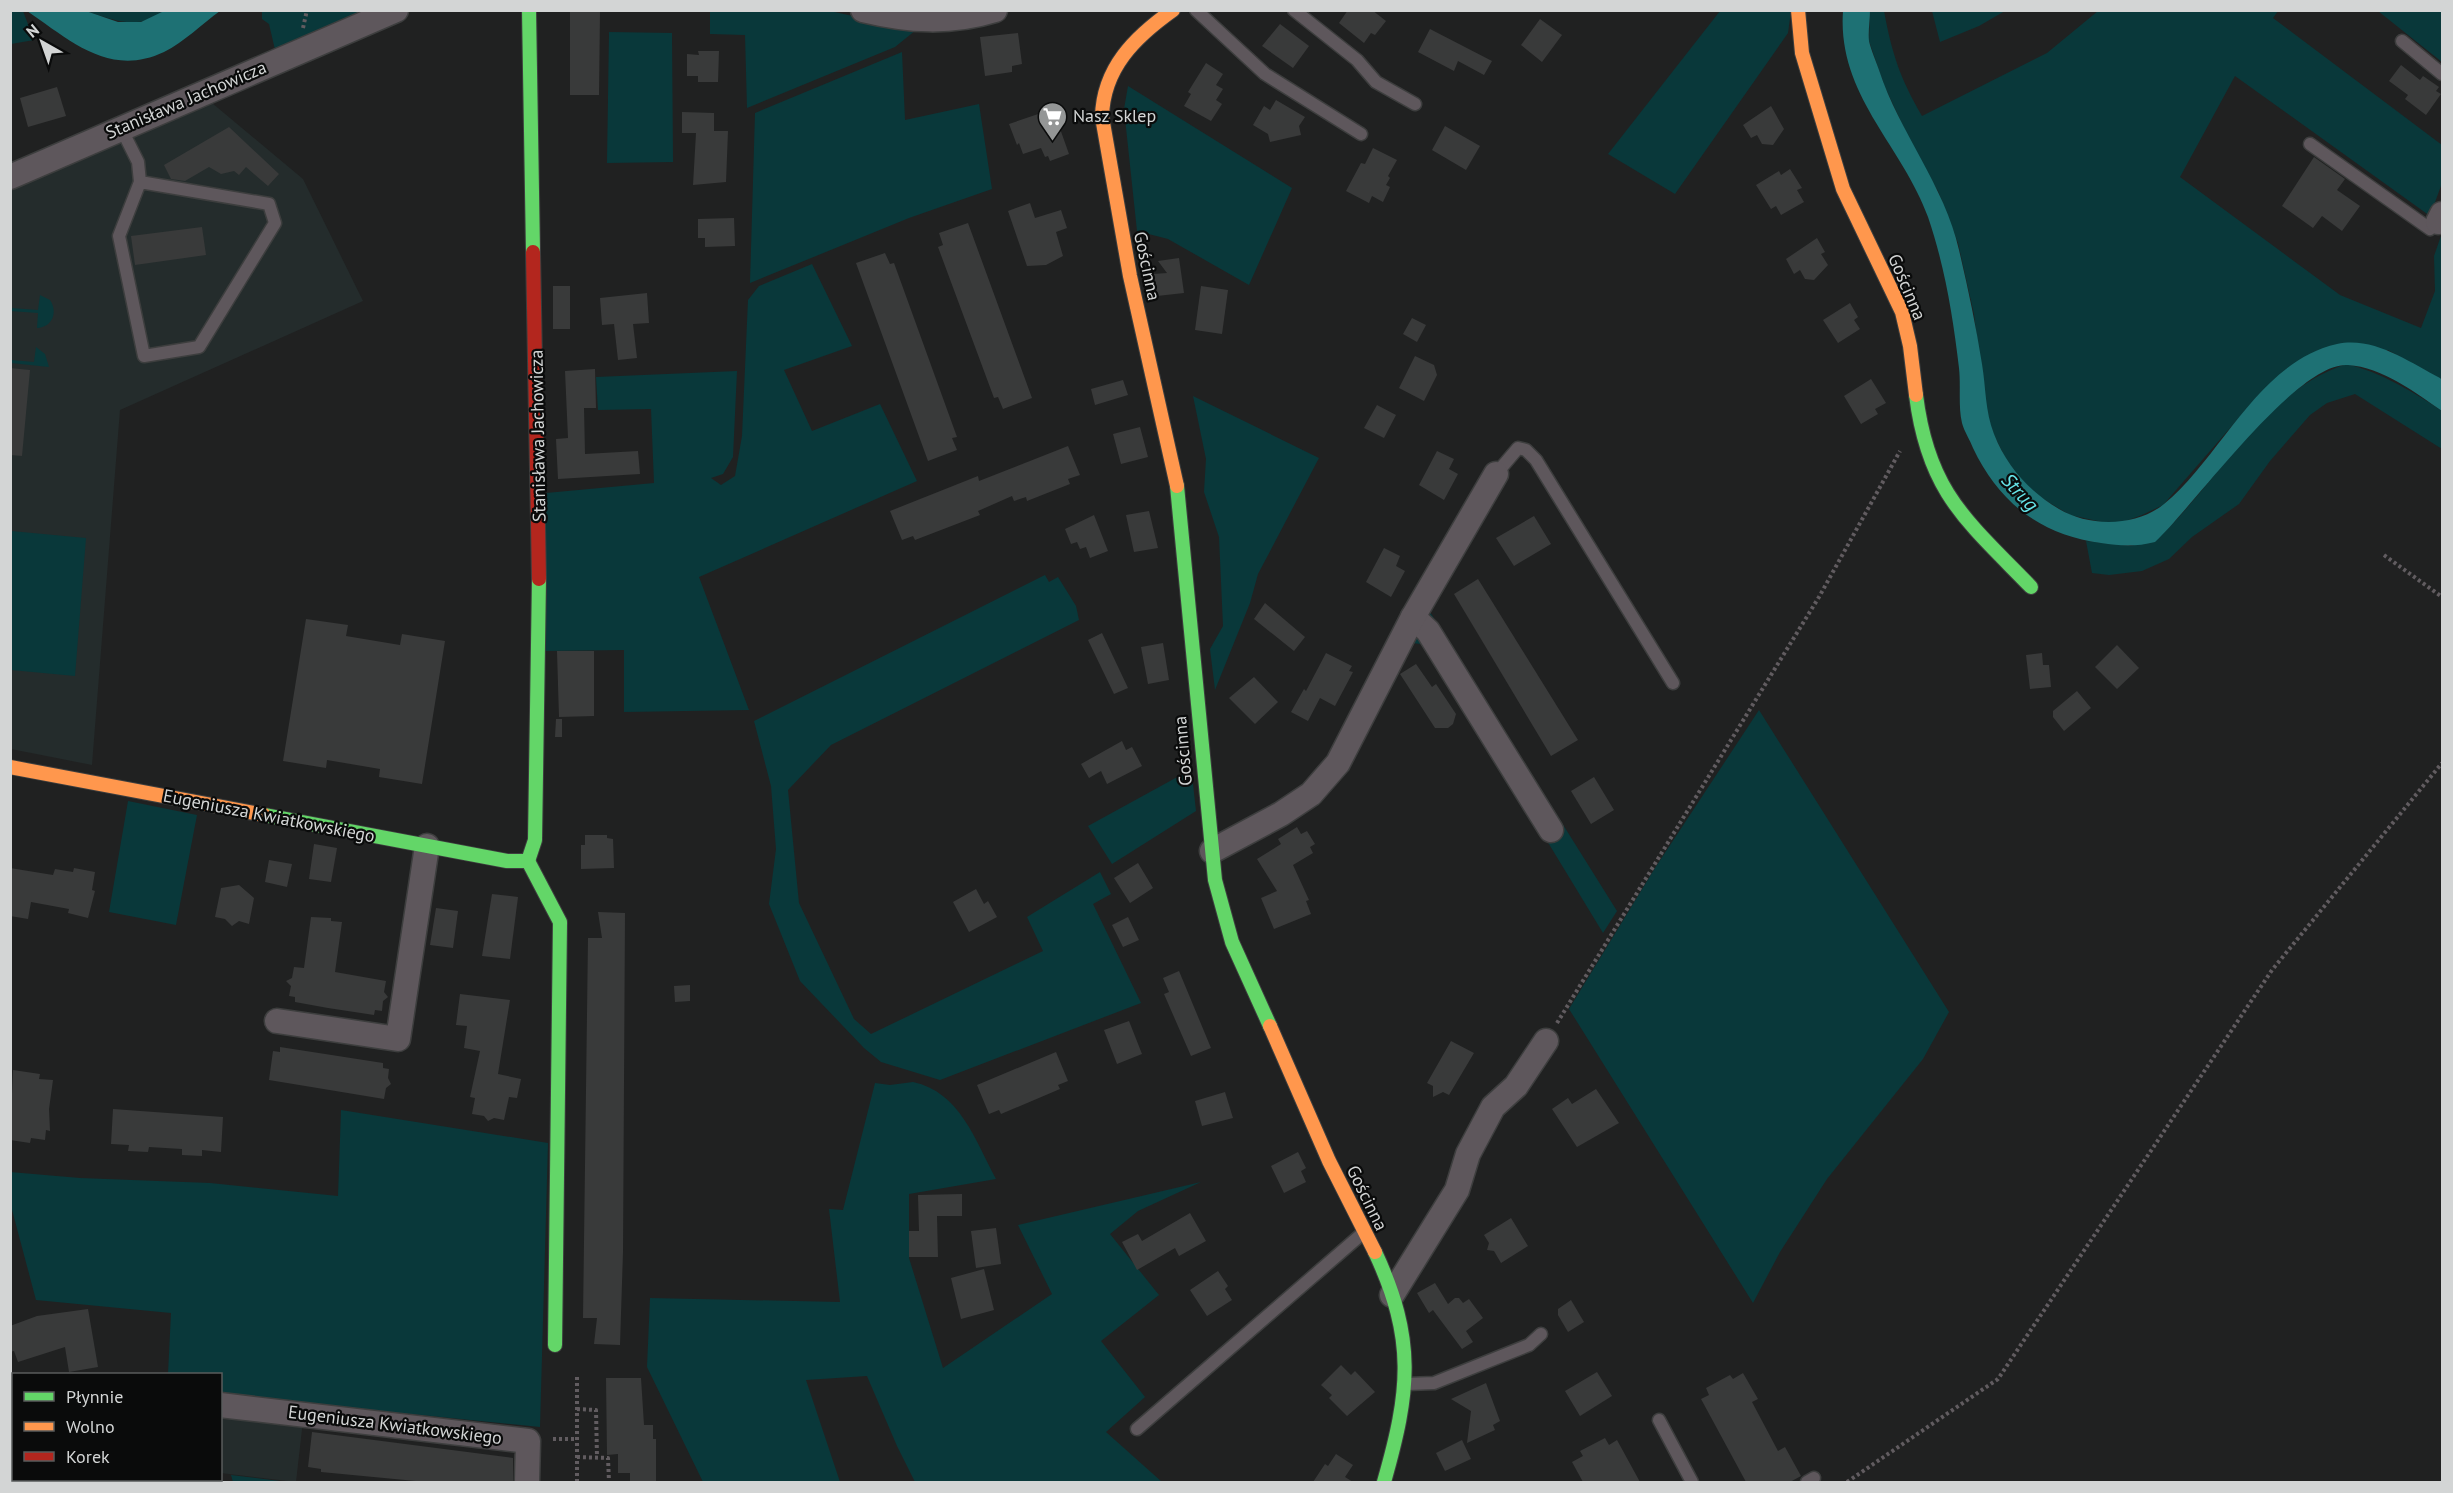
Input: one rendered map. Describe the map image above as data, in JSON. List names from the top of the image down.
{
  "streets": {
    "street": ["Stanisława Jachowicza", "Gościnna", "Eugeniusza Kwiatkowskiego"]
  },
  "crossings": [
    ["Stanisława Jachowicza", "Eugeniusza Kwiatkowskiego"]
  ],
  "water": ["Strug"],
  "places": {
    "supermarket": ["Nasz Sklep"]
  },
  "legend": ["Płynnie", "Wolno", "Korek"],
  "north": "top left"
}
